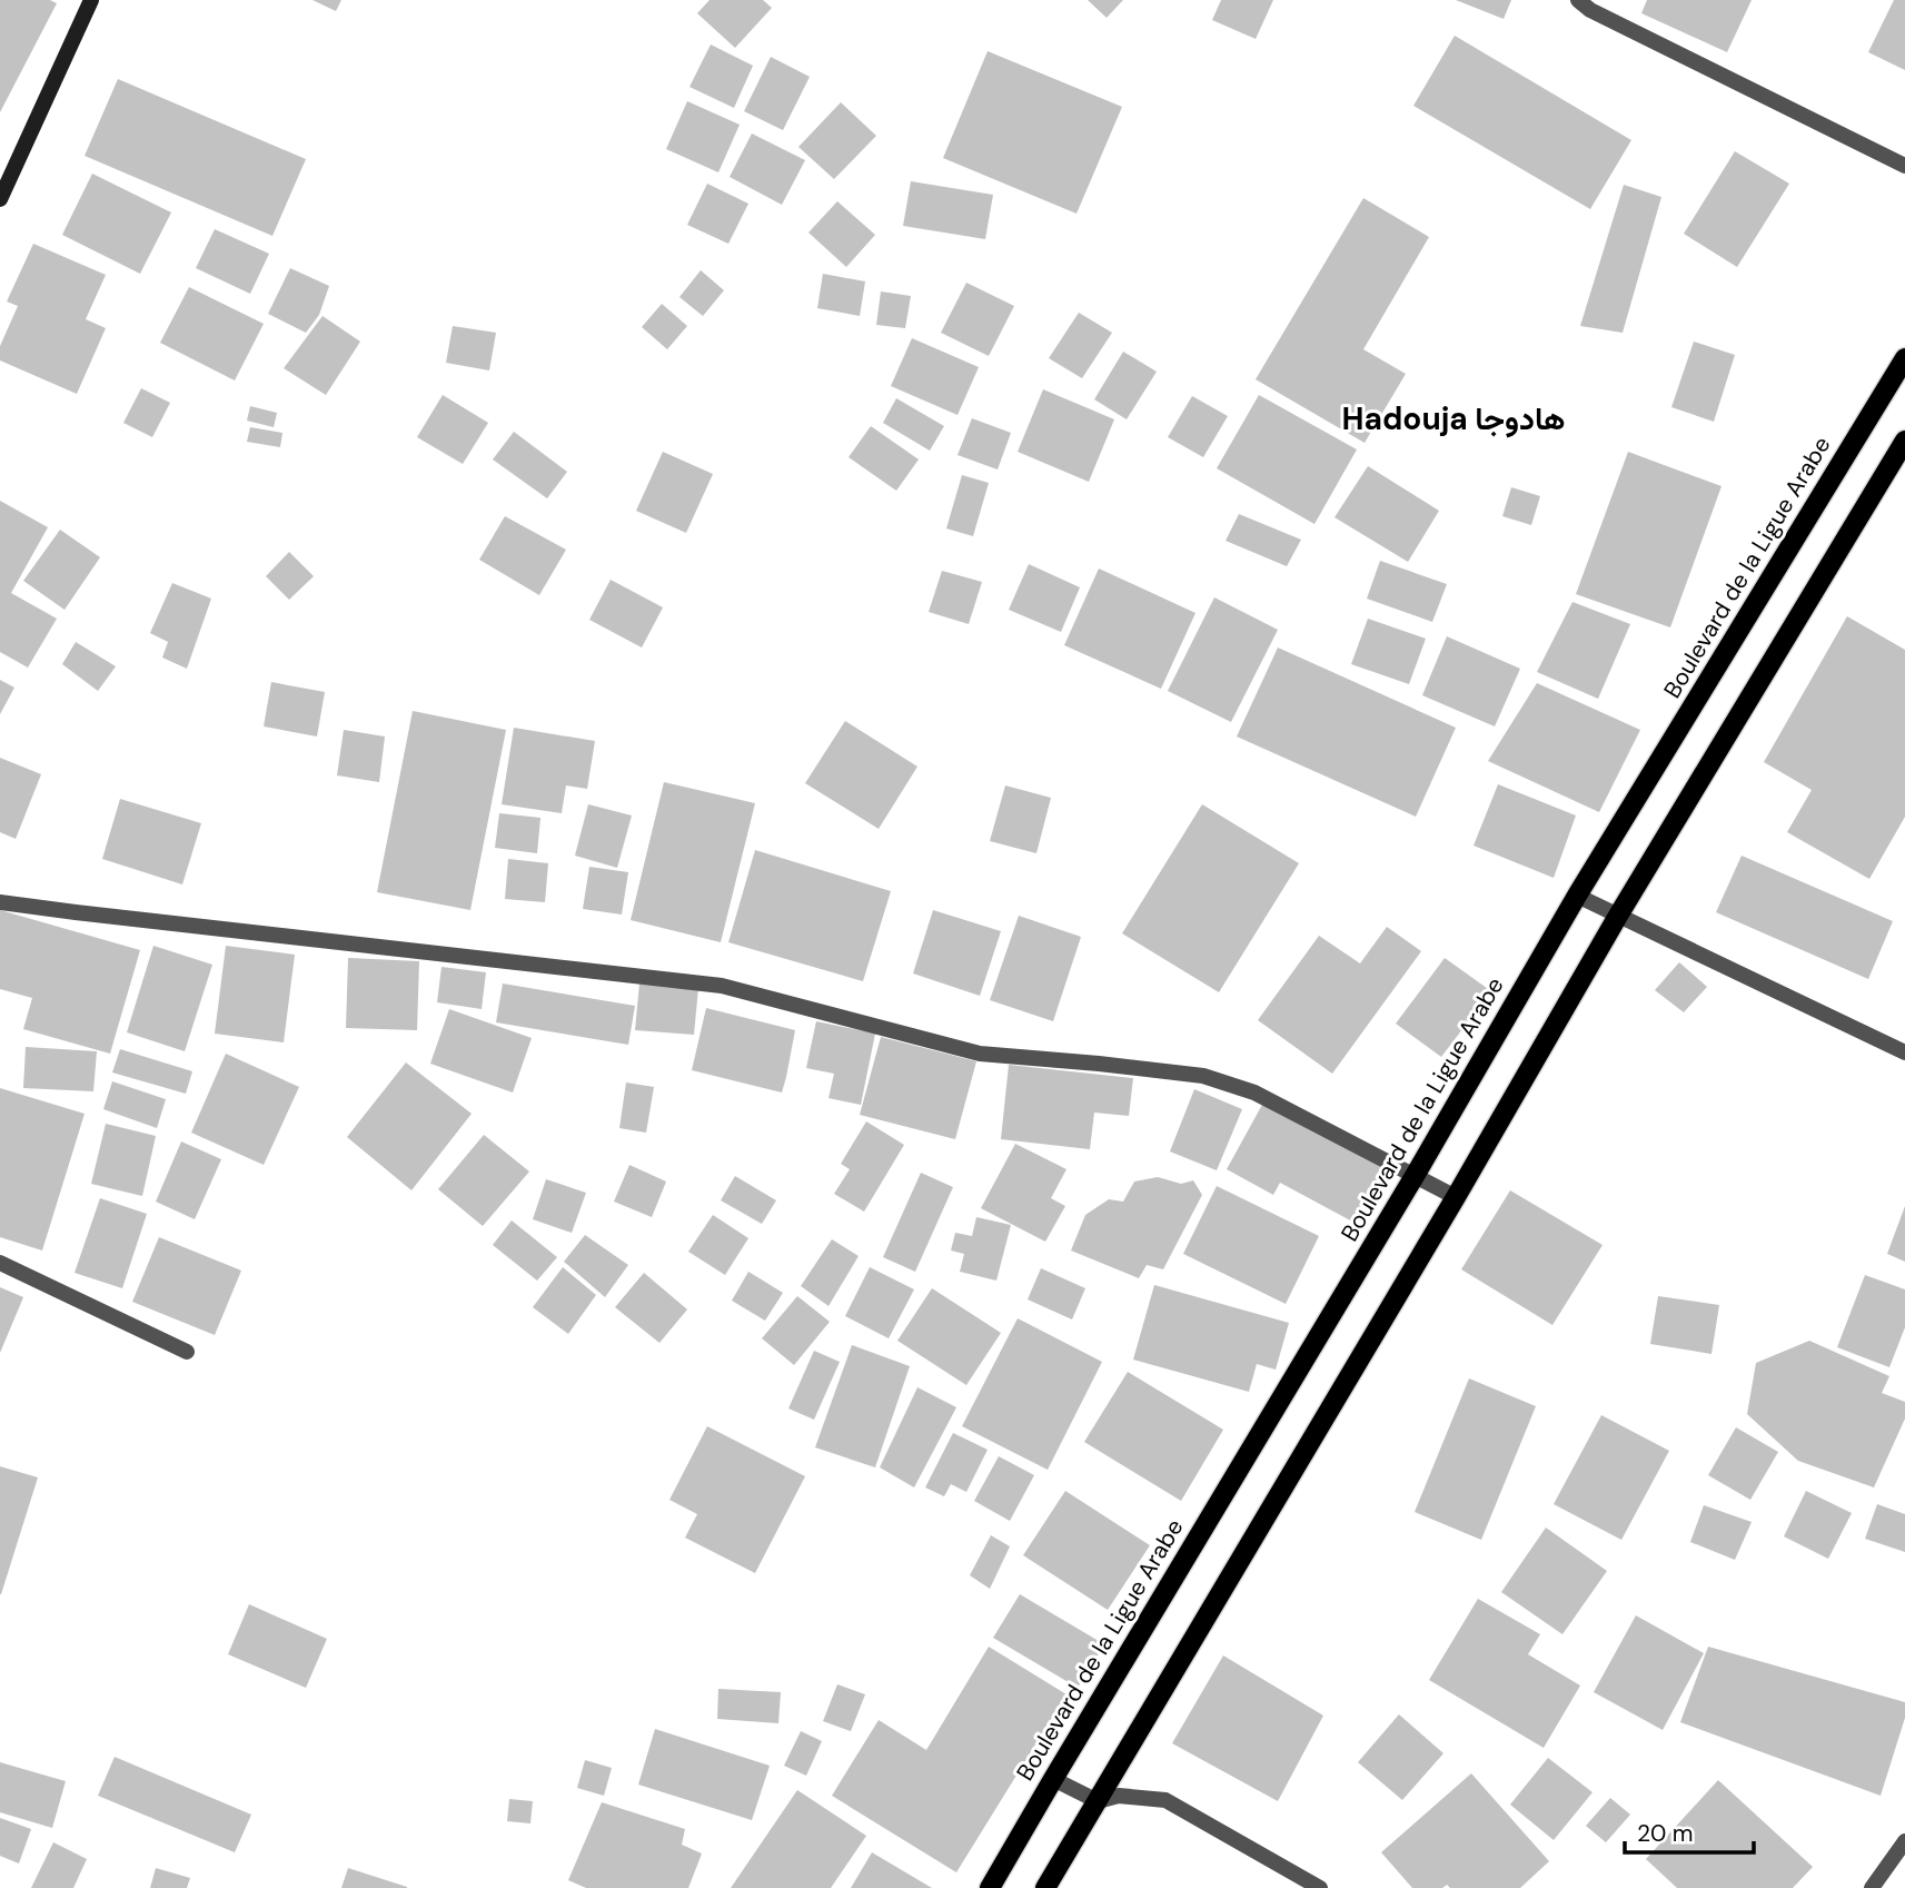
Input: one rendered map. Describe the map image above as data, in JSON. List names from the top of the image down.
{
  "streets": {
    "main road": ["Boulevard de la Ligue Arabe"]
  },
  "districts": ["Hadouja هادوجا"],
  "scale_bar": "20 m"
}
